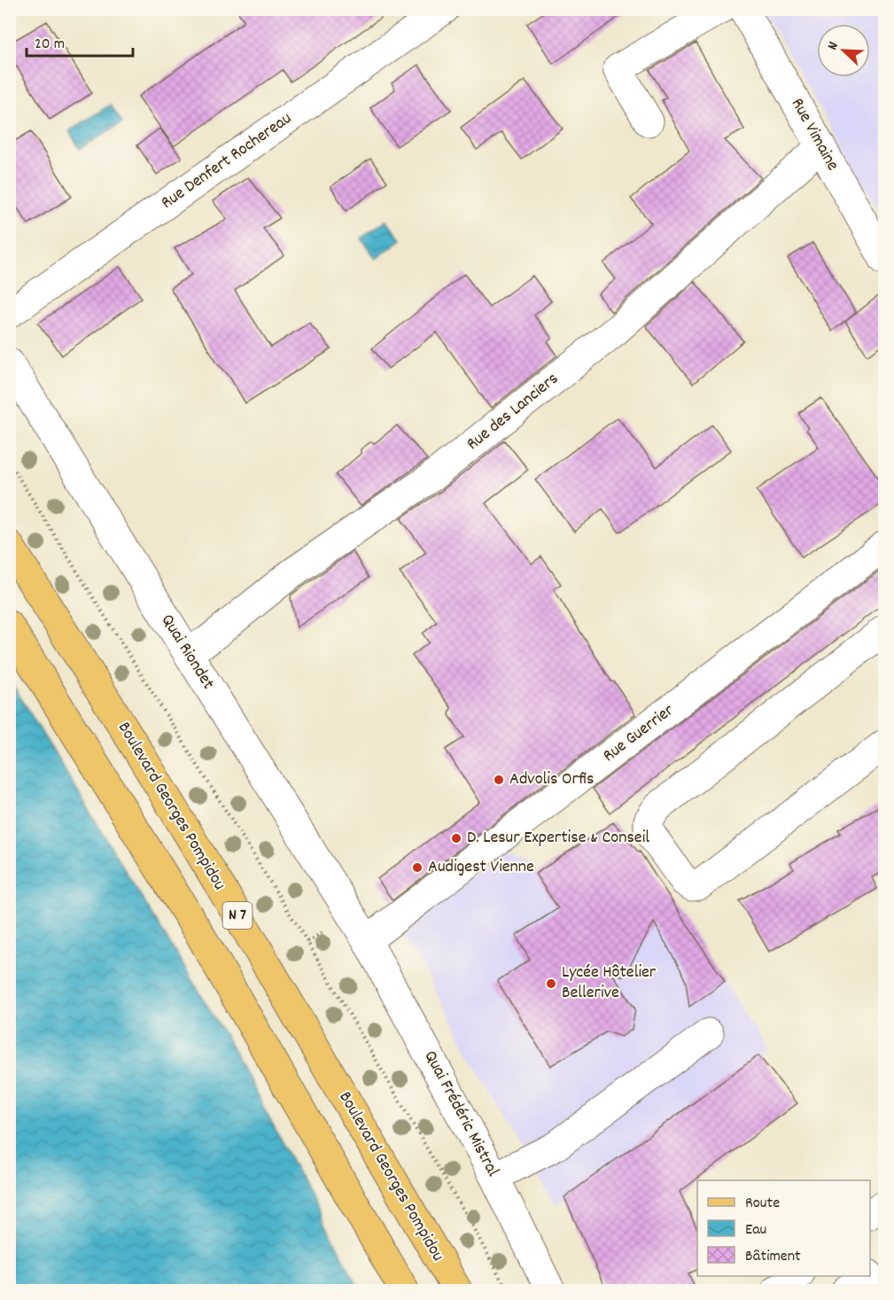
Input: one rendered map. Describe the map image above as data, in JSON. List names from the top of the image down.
{
  "streets": {
    "main road": ["Boulevard Georges Pompidou", "N 7"],
    "street": [
      "Rue Vimaine",
      "Rue Denfert Rochereau",
      "Rue des Lanciers",
      "Quai Riondet",
      "Rue Guerrier",
      "Quai Frédéric Mistral"
    ]
  },
  "crossings": [
    ["Rue Vimaine", "Rue des Lanciers"],
    ["Rue des Lanciers", "Quai Riondet"],
    ["Quai Riondet", "Rue Guerrier"],
    ["Quai Riondet", "Quai Frédéric Mistral"],
    ["Rue Guerrier", "Quai Frédéric Mistral"]
  ],
  "places": [
    "Advolis Orfis",
    "D. Lesur Expertise & Conseil",
    "Audigest Vienne",
    "Lycée Hôtelier Bellerive"
  ],
  "legend": ["Route", "Eau", "Bâtiment"],
  "scale_bar": "20 m",
  "north": "top left"
}
